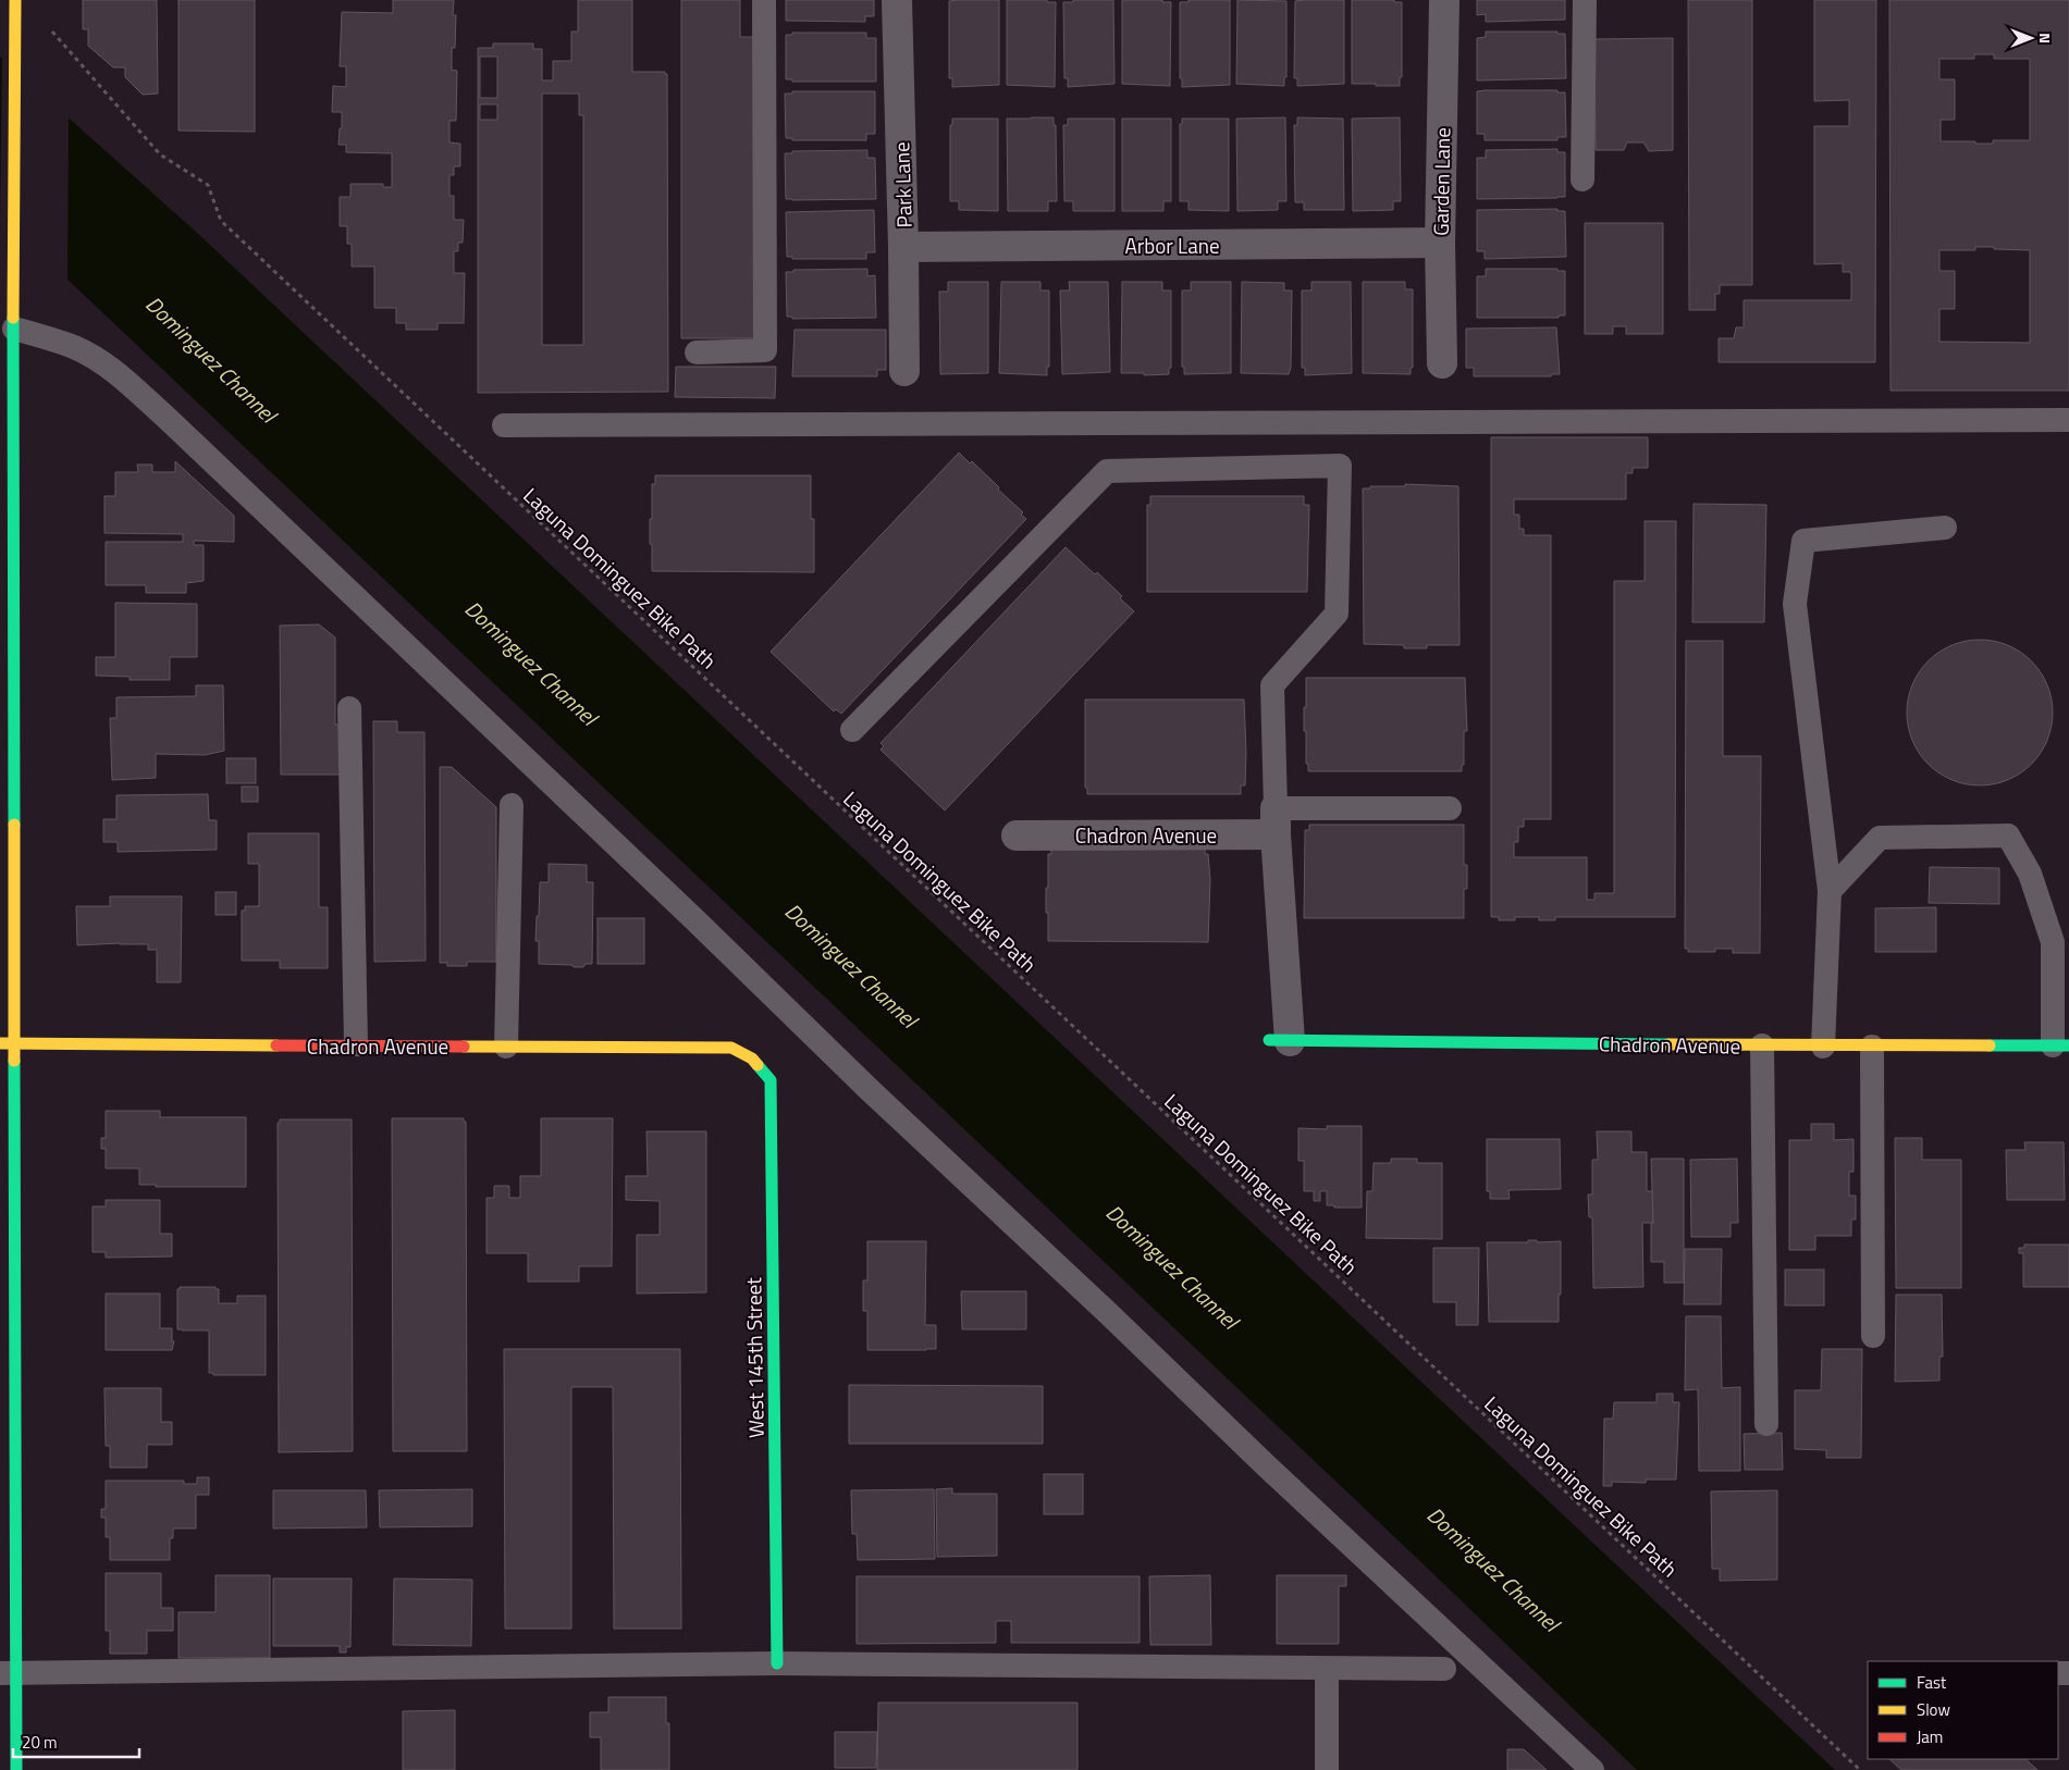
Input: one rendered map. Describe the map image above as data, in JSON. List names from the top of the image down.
{
  "streets": {
    "street": [
      "Garden Lane",
      "Park Lane",
      "Arbor Lane",
      "Chadron Avenue",
      "West 145th Street"
    ],
    "path": ["Laguna Dominguez Bike Path"]
  },
  "crossings": [
    ["Garden Lane", "Arbor Lane"],
    ["Park Lane", "Arbor Lane"],
    ["Chadron Avenue", "West 145th Street"]
  ],
  "water": ["Dominguez Channel"],
  "legend": ["Fast", "Slow", "Jam"],
  "scale_bar": "20 m",
  "north": "right"
}
